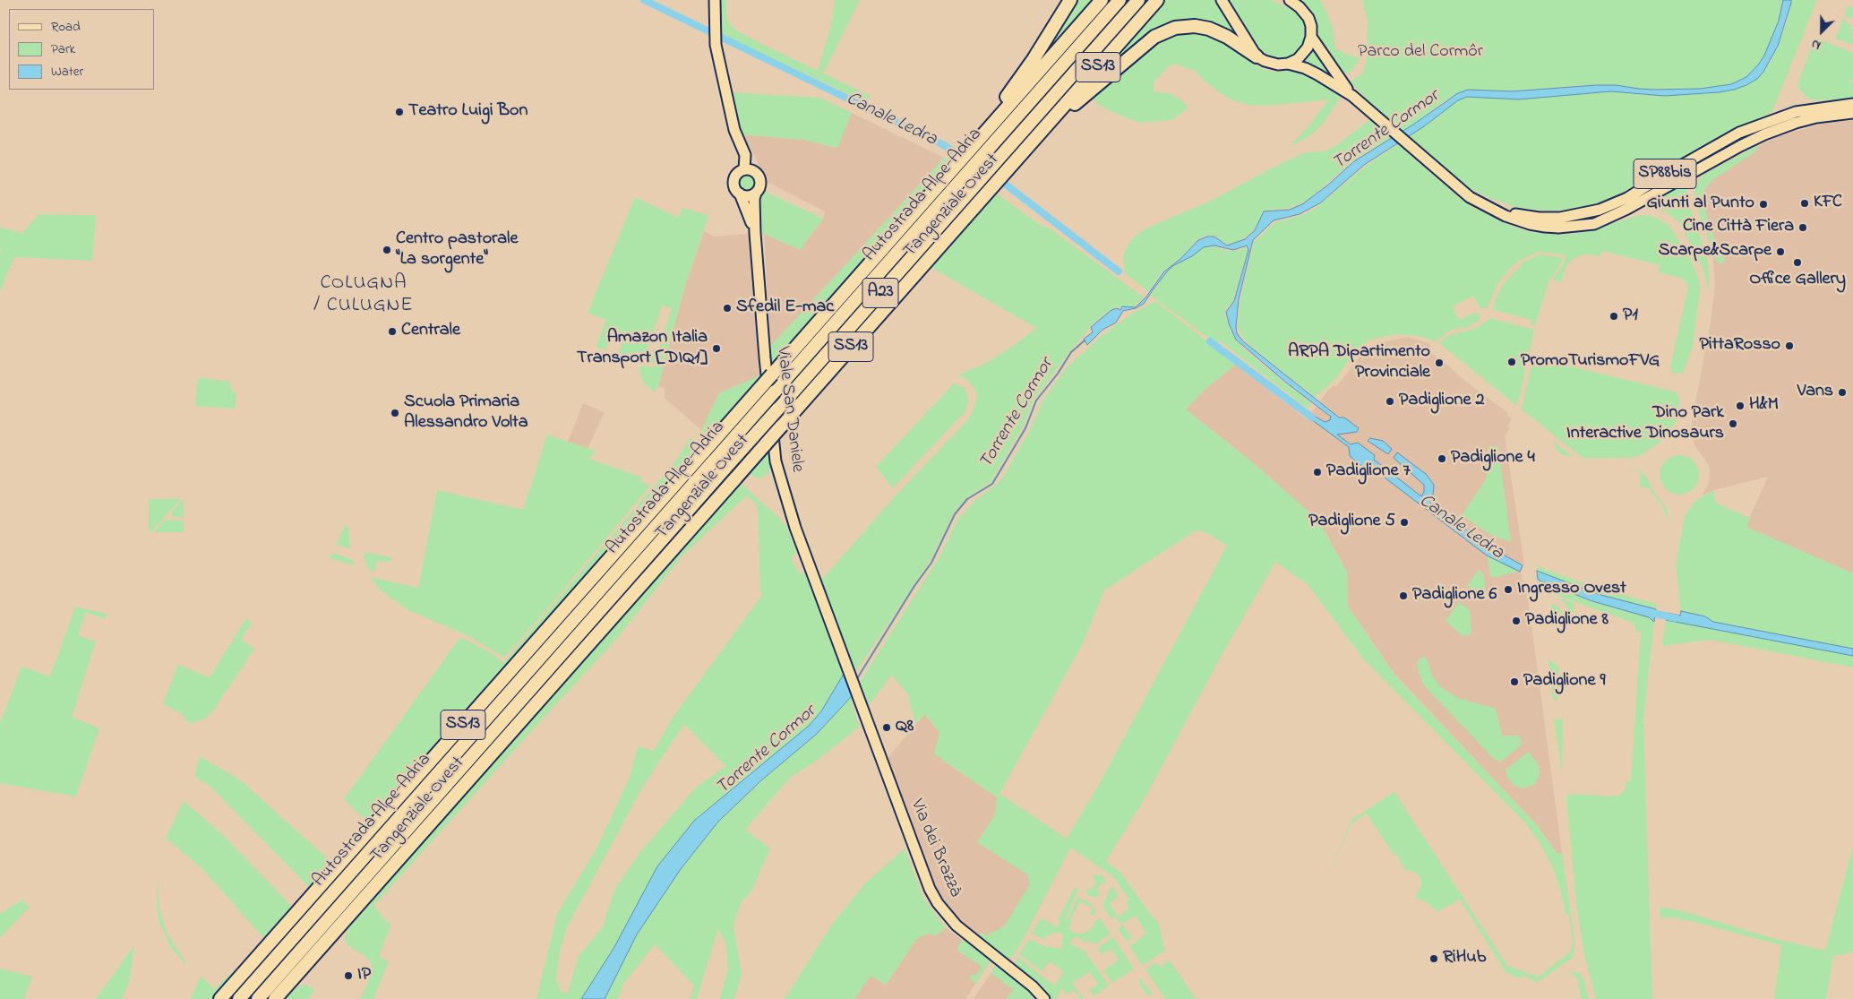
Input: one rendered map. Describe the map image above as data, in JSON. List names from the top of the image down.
{
  "streets": {
    "highway": [
      "SS13",
      "Autostrada Alpe-Adria",
      "Tangenziale Ovest",
      "A23"
    ],
    "main road": ["SP88bis", "Viale San Daniele", "Via dei Brazzà"]
  },
  "crossings": [
    ["Viale San Daniele", "Via dei Brazzà"]
  ],
  "districts": ["COLUGNA / CULUGNE"],
  "water": ["Canale Ledra", "Torrente Cormor"],
  "parks": ["Parco del Cormôr"],
  "places": [
    "Teatro Luigi Bon",
    "KFC",
    "Giunti al Punto",
    "Cine Città Fiera",
    "Centro pastorale \"La sorgente\"",
    "Scarpe&Scarpe",
    "Office Gallery",
    "Sfedil E-mac",
    "P1",
    "Centrale",
    "PittaRosso",
    "Amazon Italia Transport [DIQ1]",
    "PromoTurismoFVG",
    "ARPA Dipartimento Provinciale",
    "Vans",
    "Padiglione 2",
    "H&M",
    "Scuola Primaria Alessandro Volta",
    "Dino Park Interactive Dinosaurs",
    "Padiglione 4",
    "Padiglione 7",
    "Padiglione 5",
    "Ingresso Ovest",
    "Padiglione 6",
    "Padiglione 8",
    "Padiglione 9",
    "Q8",
    "RiHub",
    "IP"
  ],
  "legend": ["Road", "Park", "Water"],
  "north": "bottom left"
}
